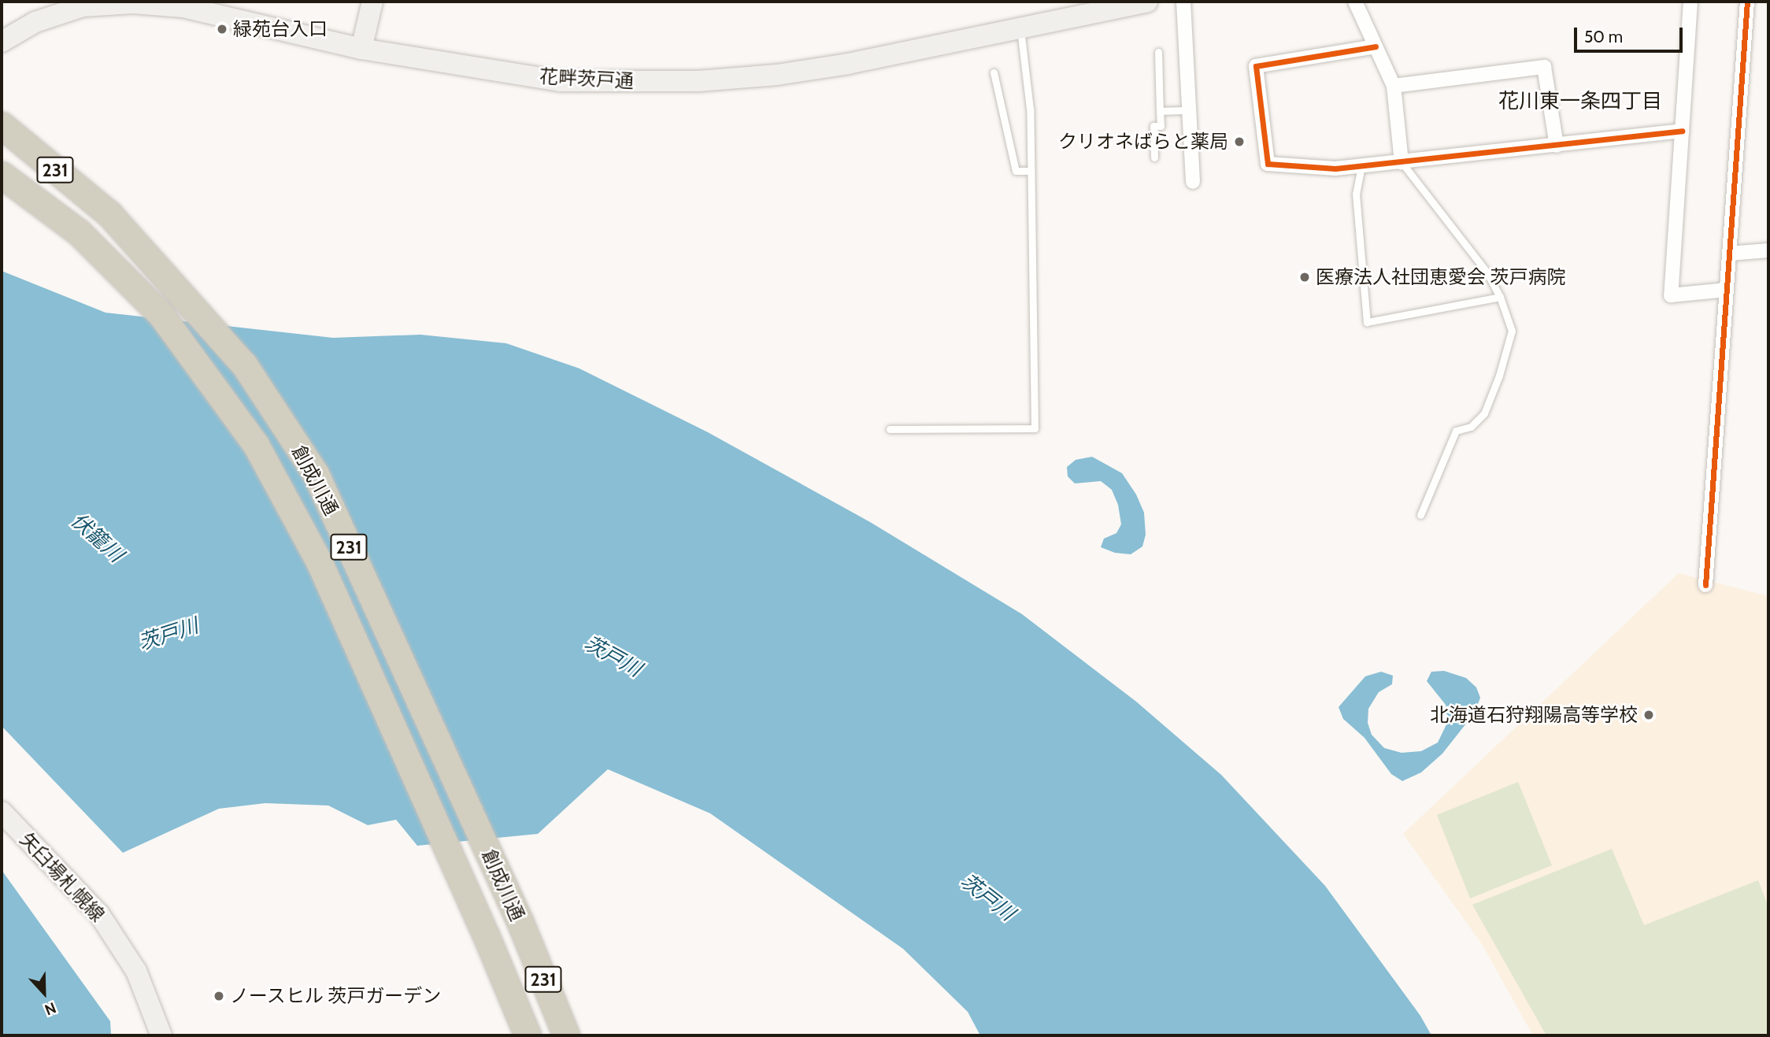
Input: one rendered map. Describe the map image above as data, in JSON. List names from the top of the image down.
{
  "streets": {
    "highway": ["231", "創成川通"],
    "main road": ["花畔茨戸通", "矢臼場札幌線"]
  },
  "districts": ["花川東一条四丁目"],
  "water": ["伏籠川", "茨戸川"],
  "places": [
    "緑苑台入口",
    "クリオネばらと薬局",
    "医療法人社団恵愛会 茨戸病院",
    "北海道石狩翔陽高等学校",
    "ノースヒル 茨戸ガーデン"
  ],
  "scale_bar": "50 m",
  "north": "bottom"
}
